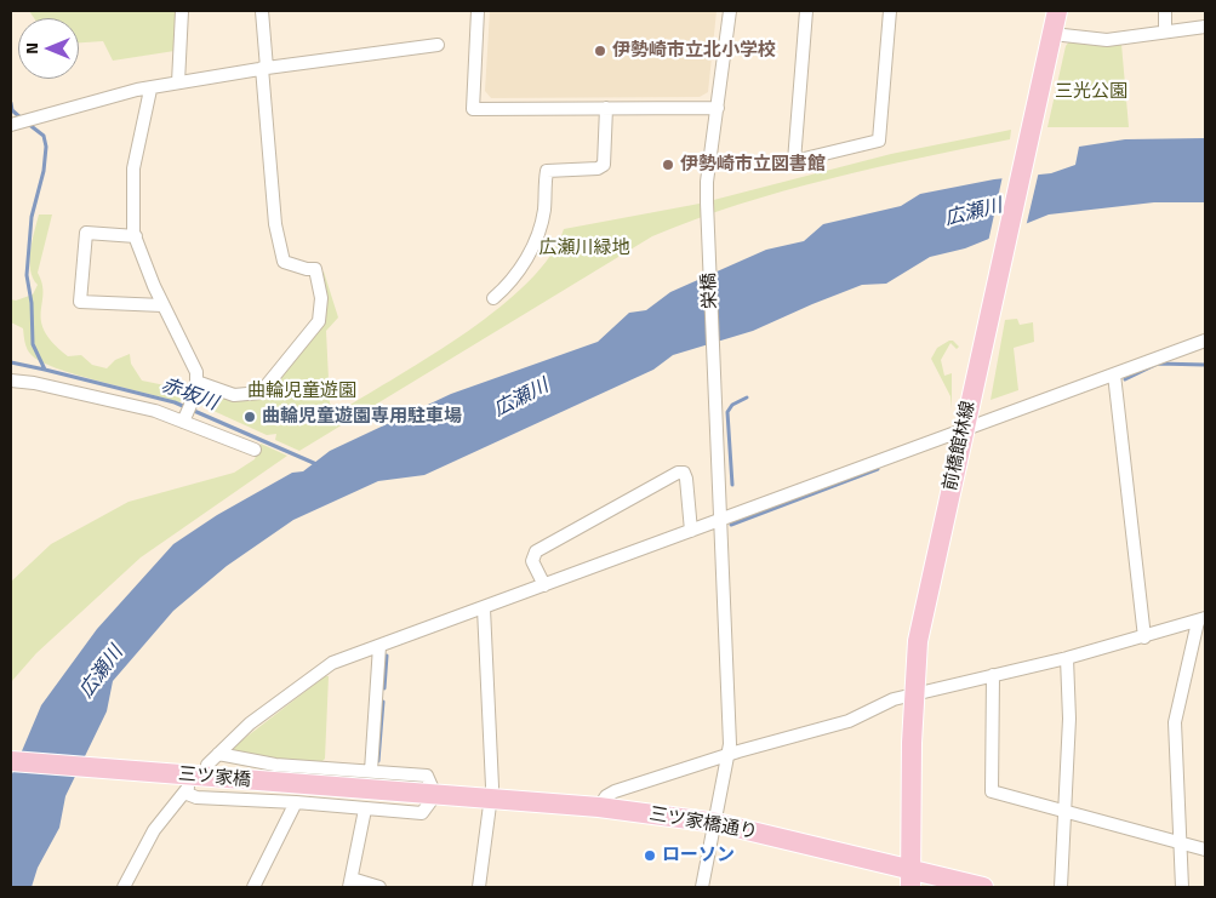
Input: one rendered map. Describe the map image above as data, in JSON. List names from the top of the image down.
{
  "streets": {
    "main road": ["前橋館林線", "三ツ家橋", "三ツ家橋通り"],
    "street": ["栄橋"]
  },
  "crossings": [
    ["栄橋", "三ツ家橋通り"],
    ["前橋館林線", "三ツ家橋通り"],
    ["三ツ家橋", "三ツ家橋通り"]
  ],
  "water": ["広瀬川", "赤坂川"],
  "parks": ["三光公園", "広瀬川緑地", "曲輪児童遊園"],
  "places": [
    "伊勢崎市立北小学校",
    "伊勢崎市立図書館",
    "曲輪児童遊園専用駐車場",
    "ローソン"
  ],
  "north": "left"
}
